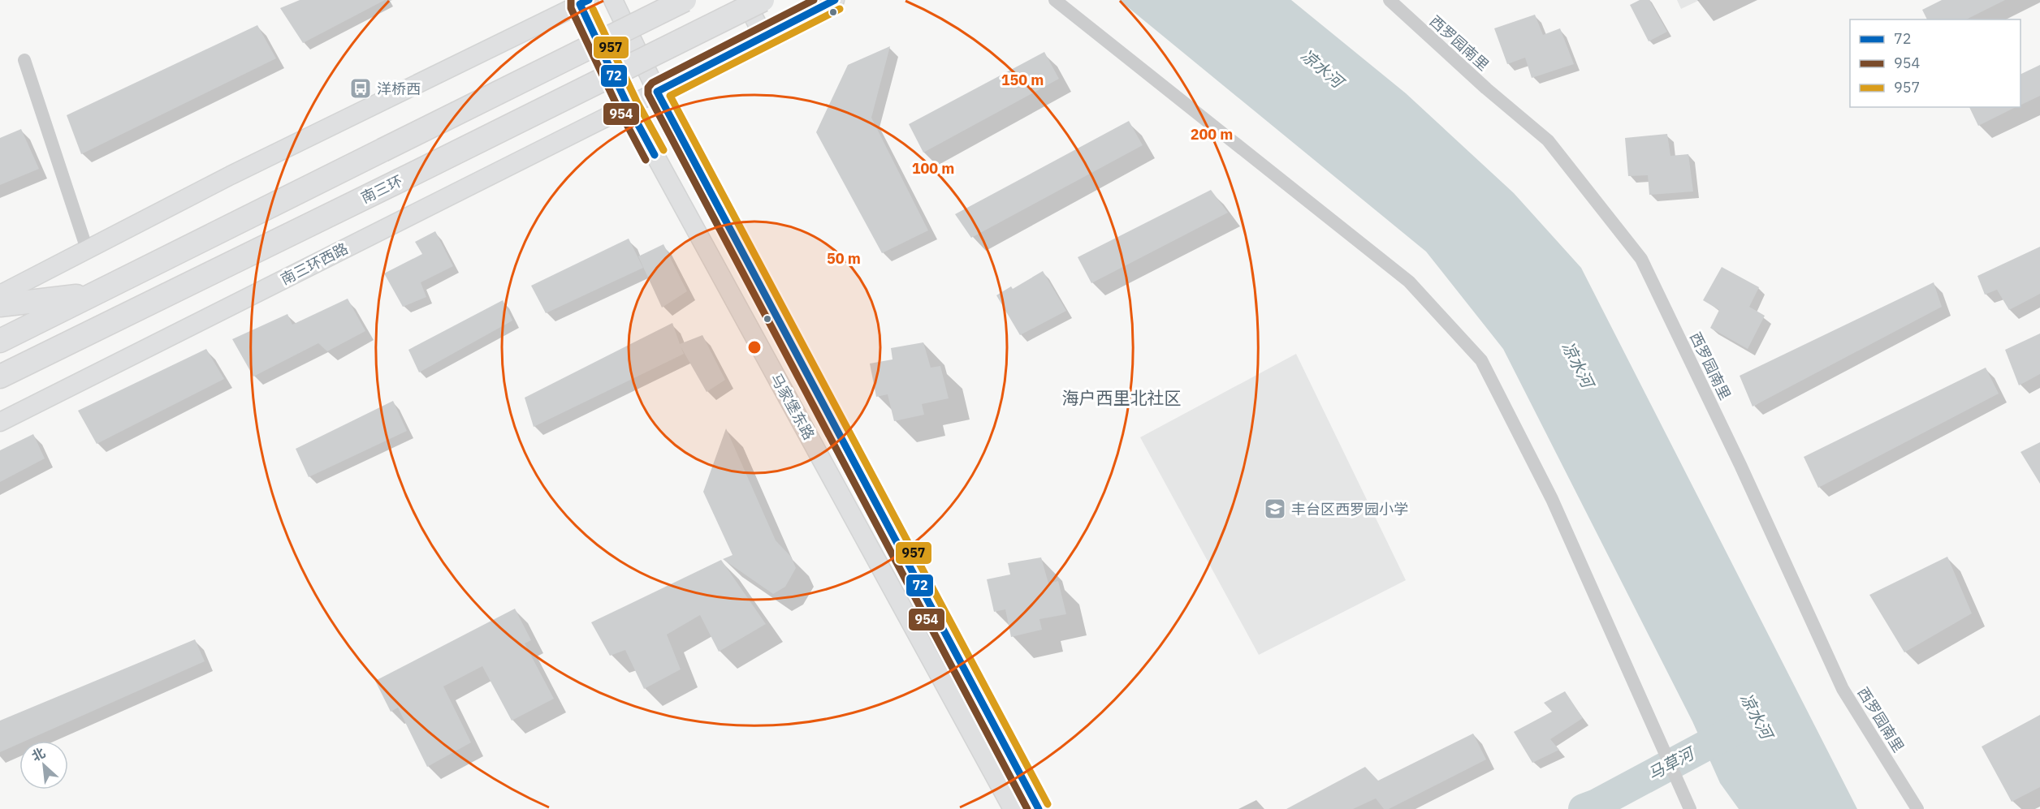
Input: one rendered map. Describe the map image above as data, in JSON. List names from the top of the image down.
{
  "streets": {
    "highway": ["南三环"],
    "main road": ["南三环西路", "马家堡东路"],
    "street": ["西罗园南里"]
  },
  "crossings": [
    ["南三环西路", "马家堡东路"]
  ],
  "districts": ["海户西里北社区"],
  "water": ["凉水河", "马草河"],
  "places": {
    "bus stop": ["洋桥西"],
    "school or university": ["丰台区西罗园小学"]
  },
  "lines": ["transit line 72", "transit line 954", "transit line 957"],
  "legend": ["72", "954", "957"],
  "north": "top left",
  "rings": [
    "150 m",
    "200 m",
    "100 m",
    "50 m"
  ]
}
